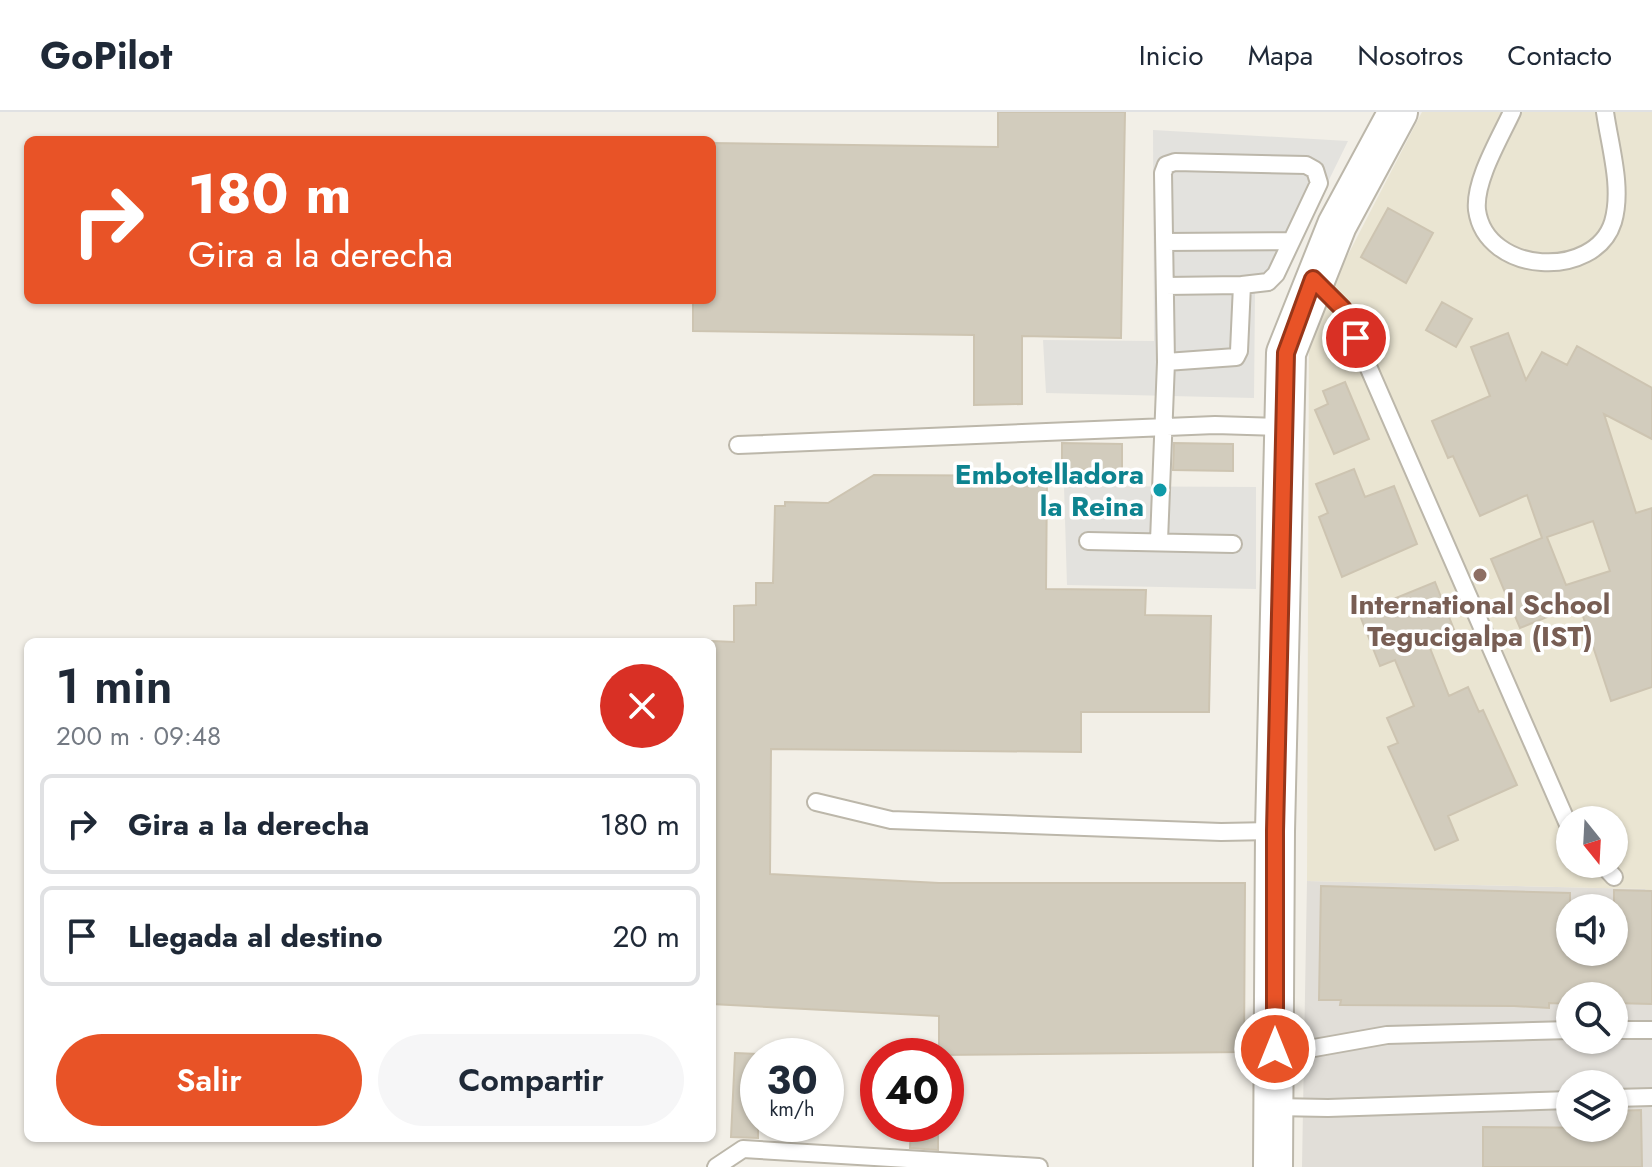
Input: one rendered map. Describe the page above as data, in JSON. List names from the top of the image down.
{
  "places": ["Embotelladora la Reina", "International School Tegucigalpa (IST)"],
  "north": "bottom",
  "page": {
    "header": "GoPilot",
    "nav": [
      "Inicio",
      "Mapa",
      "Nosotros",
      "Contacto"
    ],
    "turn": ["180 m", "Gira a la derecha"],
    "heading": ["1 min", "200 m · 09:48"],
    "list": [
      {
        "name": "Gira a la derecha",
        "value": "180 m"
      },
      {
        "name": "Llegada al destino",
        "value": "20 m"
      }
    ],
    "buttons": ["Salir", "Compartir"],
    "speed": "30 km/h",
    "limit": "40"
  }
}
